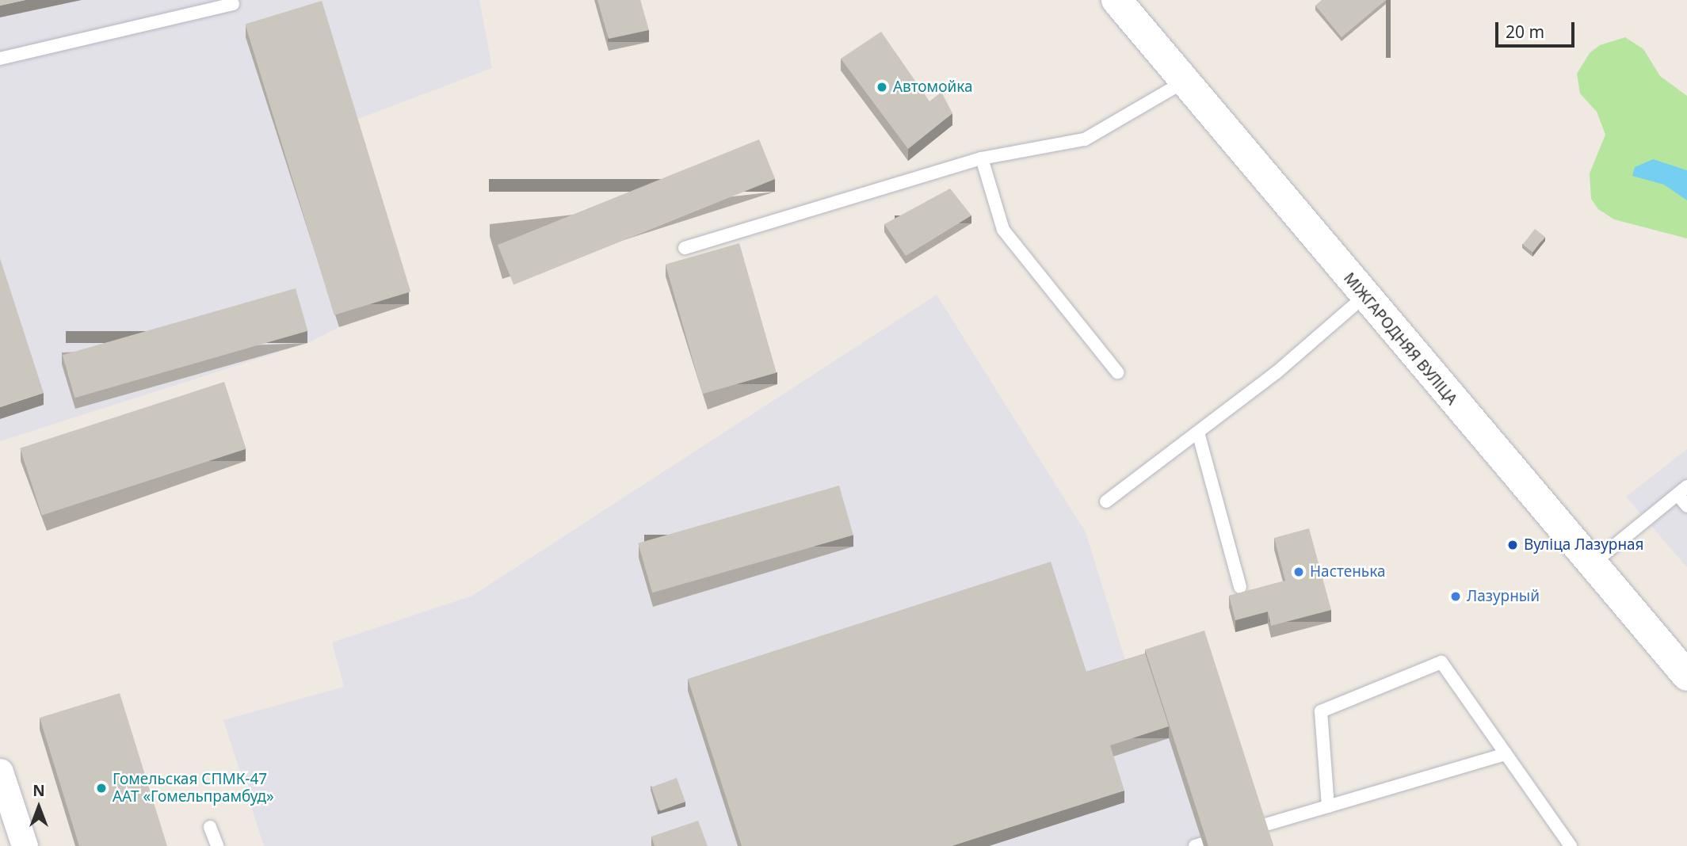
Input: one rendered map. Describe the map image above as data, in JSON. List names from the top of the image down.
{
  "streets": {
    "main road": ["МІЖГАРОДНЯЯ ВУЛІЦА"]
  },
  "places": [
    "Автомойка",
    "Вуліца Лазурная",
    "Настенька",
    "Лазурный",
    "Гомельская СПМК-47 ААТ «Гомельпрамбуд»"
  ],
  "scale_bar": "20 m",
  "north": "top"
}
